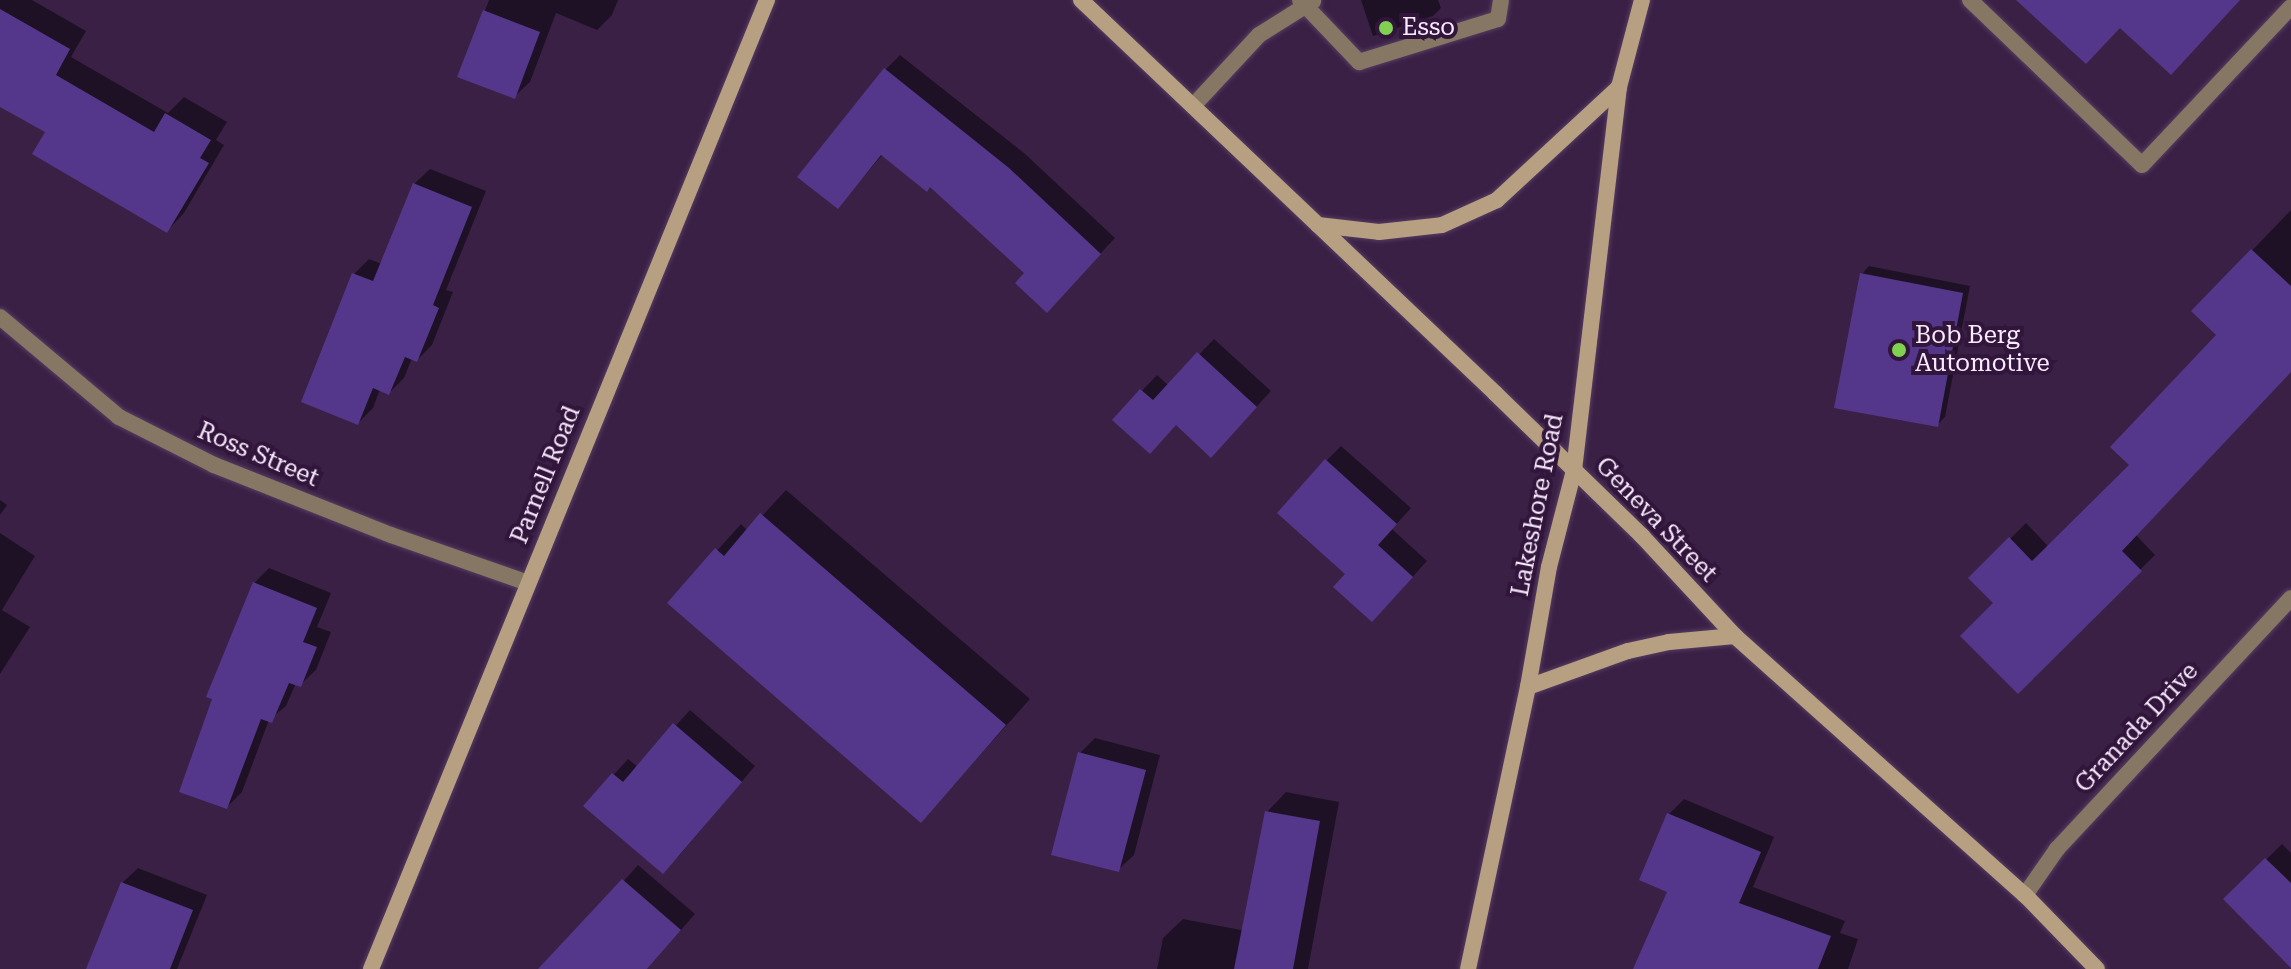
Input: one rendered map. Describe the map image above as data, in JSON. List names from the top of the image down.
{
  "streets": {
    "main road": ["Parnell Road", "Lakeshore Road", "Geneva Street"],
    "street": ["Ross Street", "Granada Drive"]
  },
  "crossings": [
    ["Ross Street", "Parnell Road"],
    ["Lakeshore Road", "Geneva Street"],
    ["Geneva Street", "Granada Drive"]
  ],
  "places": ["Esso", "Bob Berg Automotive"]
}
